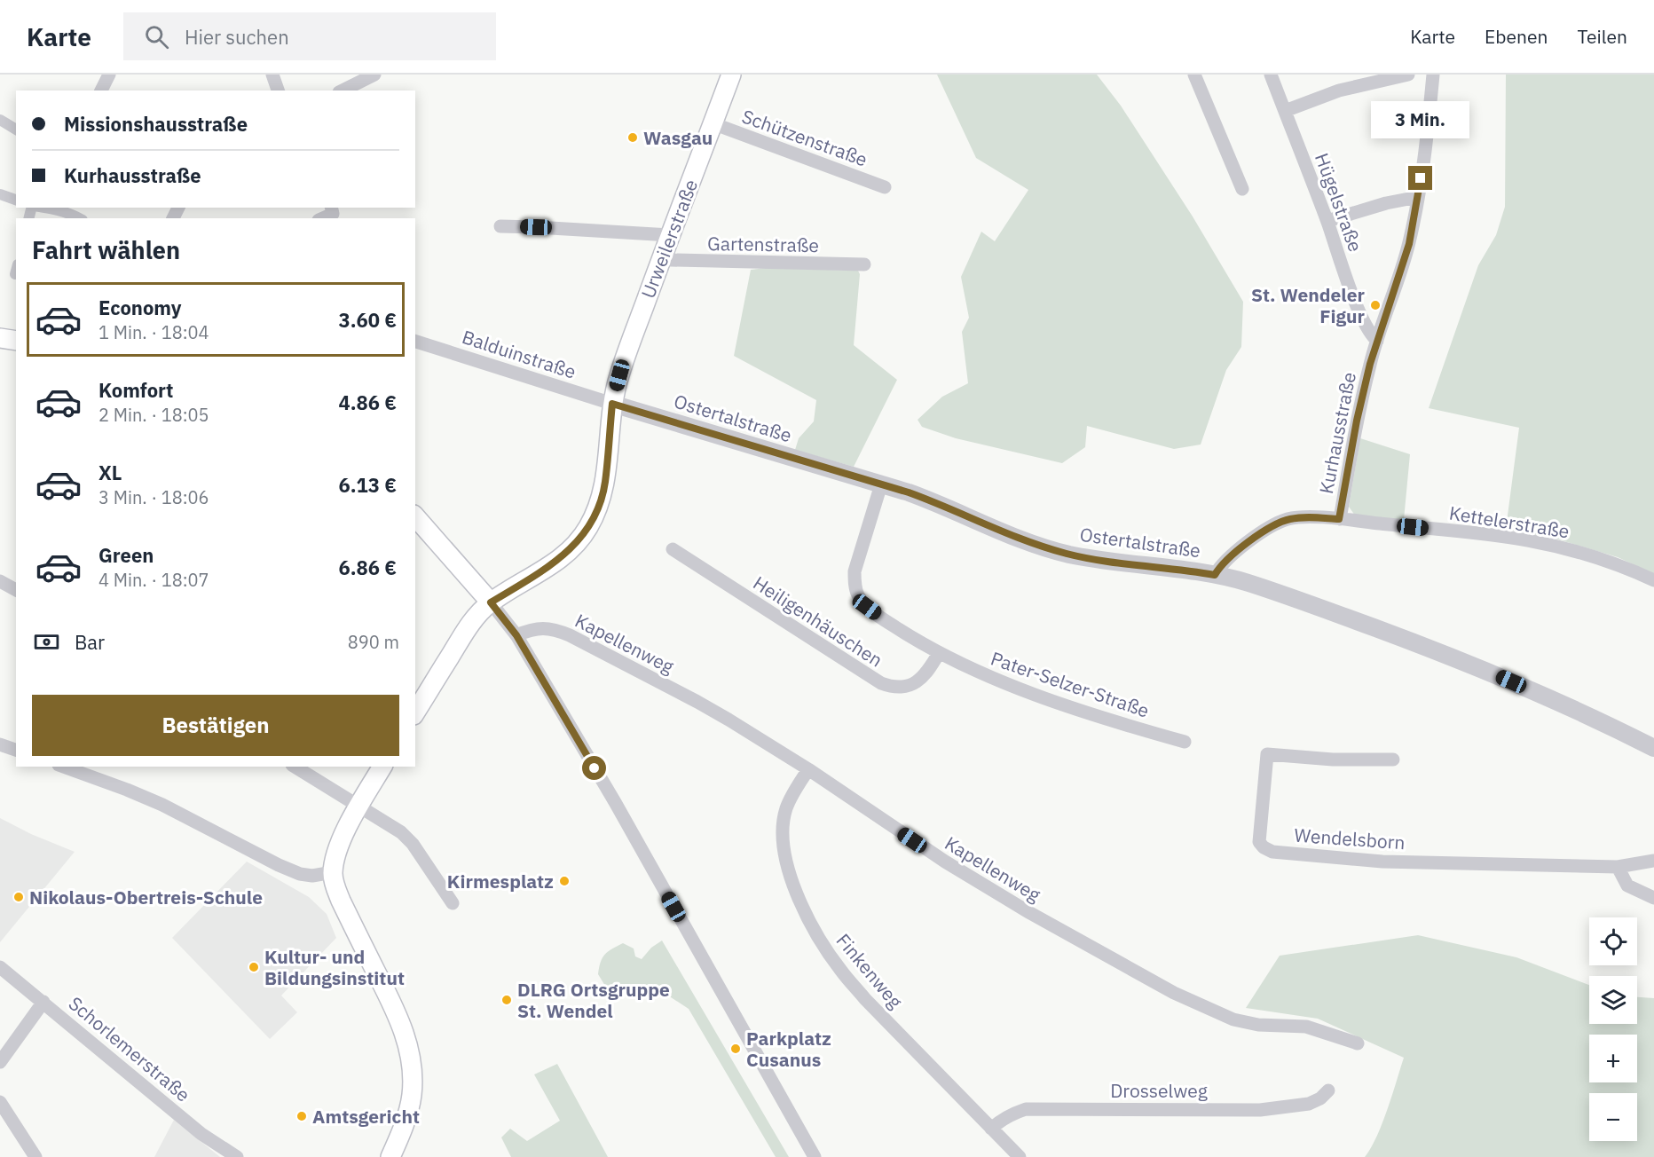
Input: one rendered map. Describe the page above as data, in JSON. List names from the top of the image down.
{
  "streets": {
    "main road": ["Urweilerstraße"],
    "street": [
      "Schützenstraße",
      "Hügelstraße",
      "Gartenstraße",
      "Balduinstraße",
      "Ostertalstraße",
      "Kurhausstraße",
      "Kettelerstraße",
      "Heiligenhäuschen",
      "Kapellenweg",
      "Pater-Selzer-Straße",
      "Wendelsborn",
      "Finkenweg",
      "Schorlemerstraße",
      "Drosselweg"
    ]
  },
  "crossings": [
    ["Schützenstraße", "Urweilerstraße"],
    ["Hügelstraße", "Kurhausstraße"],
    ["Urweilerstraße", "Gartenstraße"],
    ["Urweilerstraße", "Balduinstraße"],
    ["Urweilerstraße", "Ostertalstraße"],
    ["Balduinstraße", "Ostertalstraße"],
    ["Ostertalstraße", "Kettelerstraße"],
    ["Ostertalstraße", "Pater-Selzer-Straße"],
    ["Kurhausstraße", "Kettelerstraße"],
    ["Heiligenhäuschen", "Pater-Selzer-Straße"],
    ["Kapellenweg", "Finkenweg"],
    ["Finkenweg", "Drosselweg"]
  ],
  "places": [
    "Wasgau",
    "St. Wendeler Figur",
    "Kirmesplatz",
    "Nikolaus-Obertreis-Schule",
    "Kultur- und Bildungsinstitut",
    "DLRG Ortsgruppe St. Wendel",
    "Parkplatz Cusanus",
    "Amtsgericht"
  ],
  "page": {
    "header": "Karte",
    "search": "Hier suchen",
    "nav": ["Karte", "Ebenen", "Teilen"],
    "banner": ["Missionshausstraße", "Kurhausstraße"],
    "bubble": "3 Min.",
    "heading": "Fahrt wählen",
    "list": [
      {
        "name": "Economy",
        "note": "1 Min. · 18:04",
        "value": "3.60 €"
      },
      {
        "name": "Komfort",
        "note": "2 Min. · 18:05",
        "value": "4.86 €"
      },
      {
        "name": "XL",
        "note": "3 Min. · 18:06",
        "value": "6.13 €"
      },
      {
        "name": "Green",
        "note": "4 Min. · 18:07",
        "value": "6.86 €"
      }
    ],
    "pay": ["Bar", "890 m"],
    "buttons": "Bestätigen",
    "map_buttons": ["+", "−"]
  }
}
